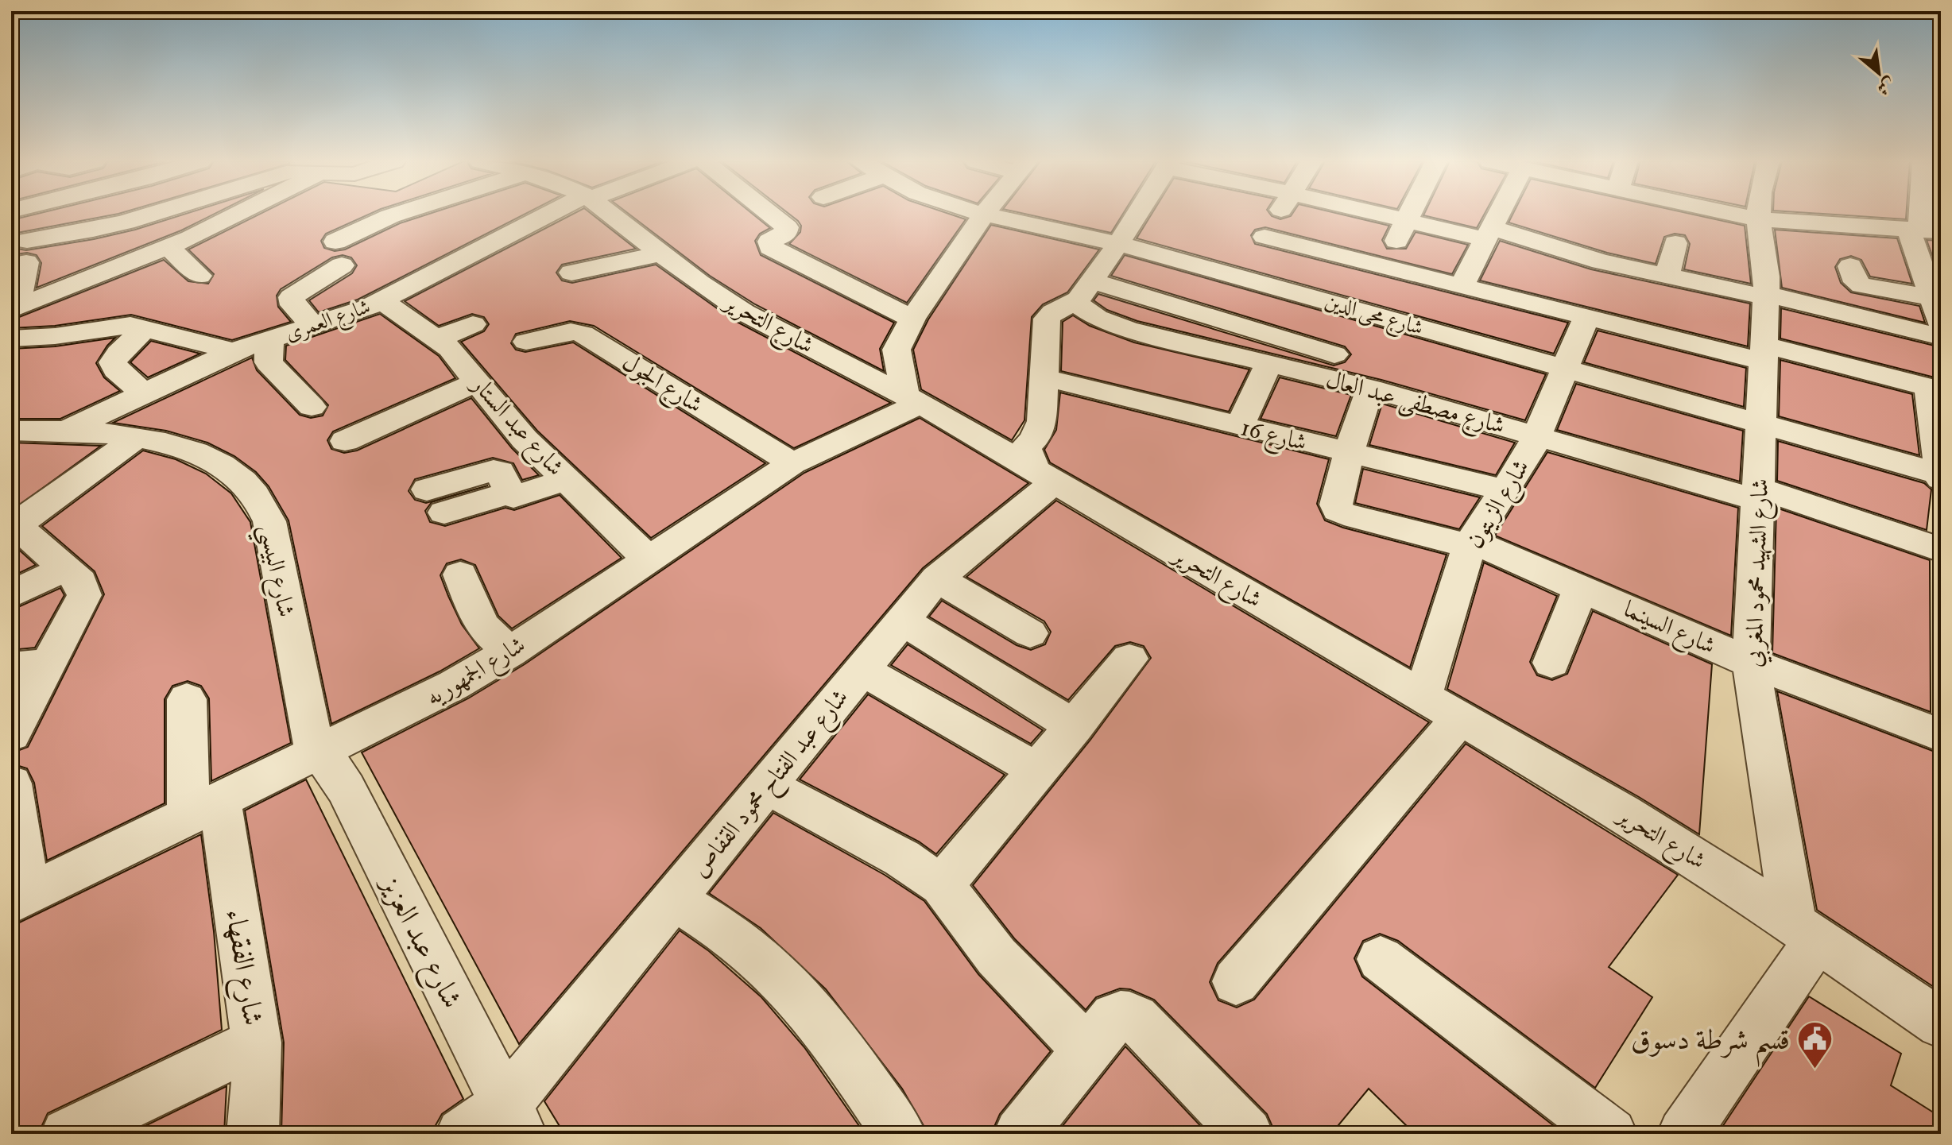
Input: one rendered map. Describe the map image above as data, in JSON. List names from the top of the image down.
{
  "streets": {
    "street": [
      "شارع محى الدين",
      "شارع العمرى",
      "شارع التحرير",
      "شارع الجول",
      "شارع مصطفى عبد العال",
      "شارع عبد الستار",
      "شارع 16",
      "شارع الزيتون",
      "شارع البيسي",
      "شارع الشهيد محمود المغربي",
      "شارع السينما",
      "شارع الجمهوريه",
      "شارع عبد الفتاح محمود القفاص",
      "شارع عبد العزيز",
      "شارع الفقهاء"
    ]
  },
  "crossings": [
    ["شارع محى الدين", "شارع مصطفى عبد العال"],
    ["شارع محى الدين", "شارع الزيتون"],
    ["شارع محى الدين", "شارع الشهيد محمود المغربي"],
    ["شارع العمرى", "شارع عبد الستار"],
    ["شارع العمرى", "شارع البيسي"],
    ["شارع التحرير", "شارع الزيتون"],
    ["شارع التحرير", "شارع الشهيد محمود المغربي"],
    ["شارع التحرير", "شارع الجمهوريه"],
    ["شارع التحرير", "شارع عبد الفتاح محمود القفاص"],
    ["شارع الجول", "شارع الجمهوريه"],
    ["شارع مصطفى عبد العال", "شارع الزيتون"],
    ["شارع مصطفى عبد العال", "شارع الشهيد محمود المغربي"],
    ["شارع مصطفى عبد العال", "شارع السينما"],
    ["شارع عبد الستار", "شارع الجمهوريه"],
    ["شارع 16", "شارع الزيتون"],
    ["شارع 16", "شارع السينما"],
    ["شارع الزيتون", "شارع السينما"],
    ["شارع البيسي", "شارع الجمهوريه"],
    ["شارع البيسي", "شارع عبد العزيز"],
    ["شارع الشهيد محمود المغربي", "شارع السينما"],
    ["شارع الجمهوريه", "شارع عبد العزيز"],
    ["شارع الجمهوريه", "شارع الفقهاء"],
    ["شارع عبد الفتاح محمود القفاص", "شارع عبد العزيز"]
  ],
  "places": {
    "public building": ["قسم شرطة دسوق"]
  },
  "north": "bottom right"
}
